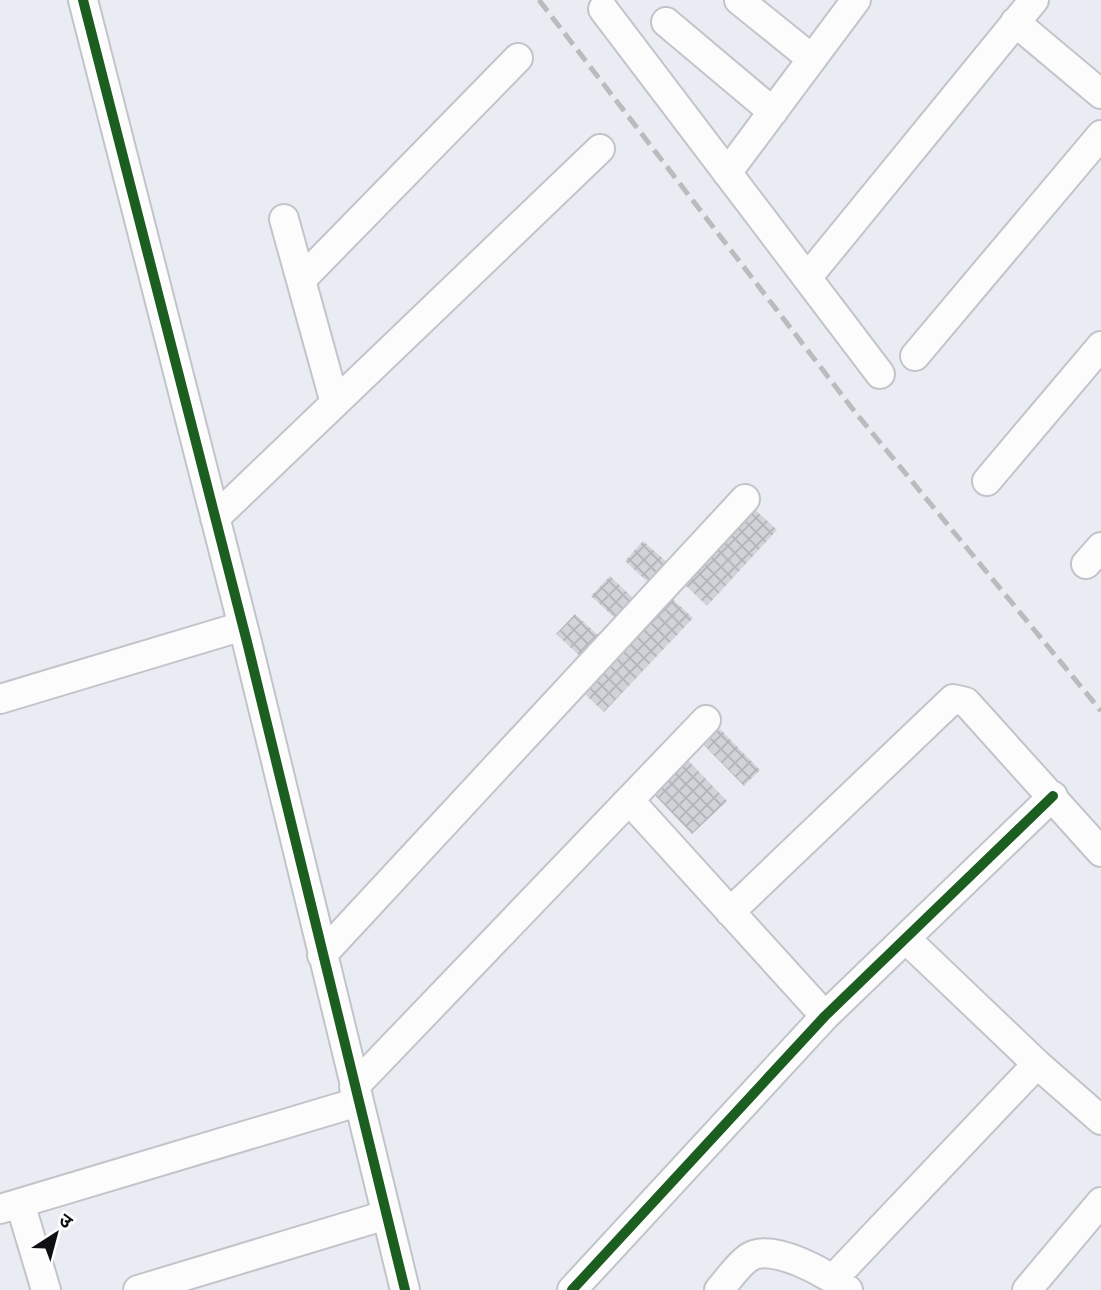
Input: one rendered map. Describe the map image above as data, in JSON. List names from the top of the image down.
{
  "north": "top right"
}
